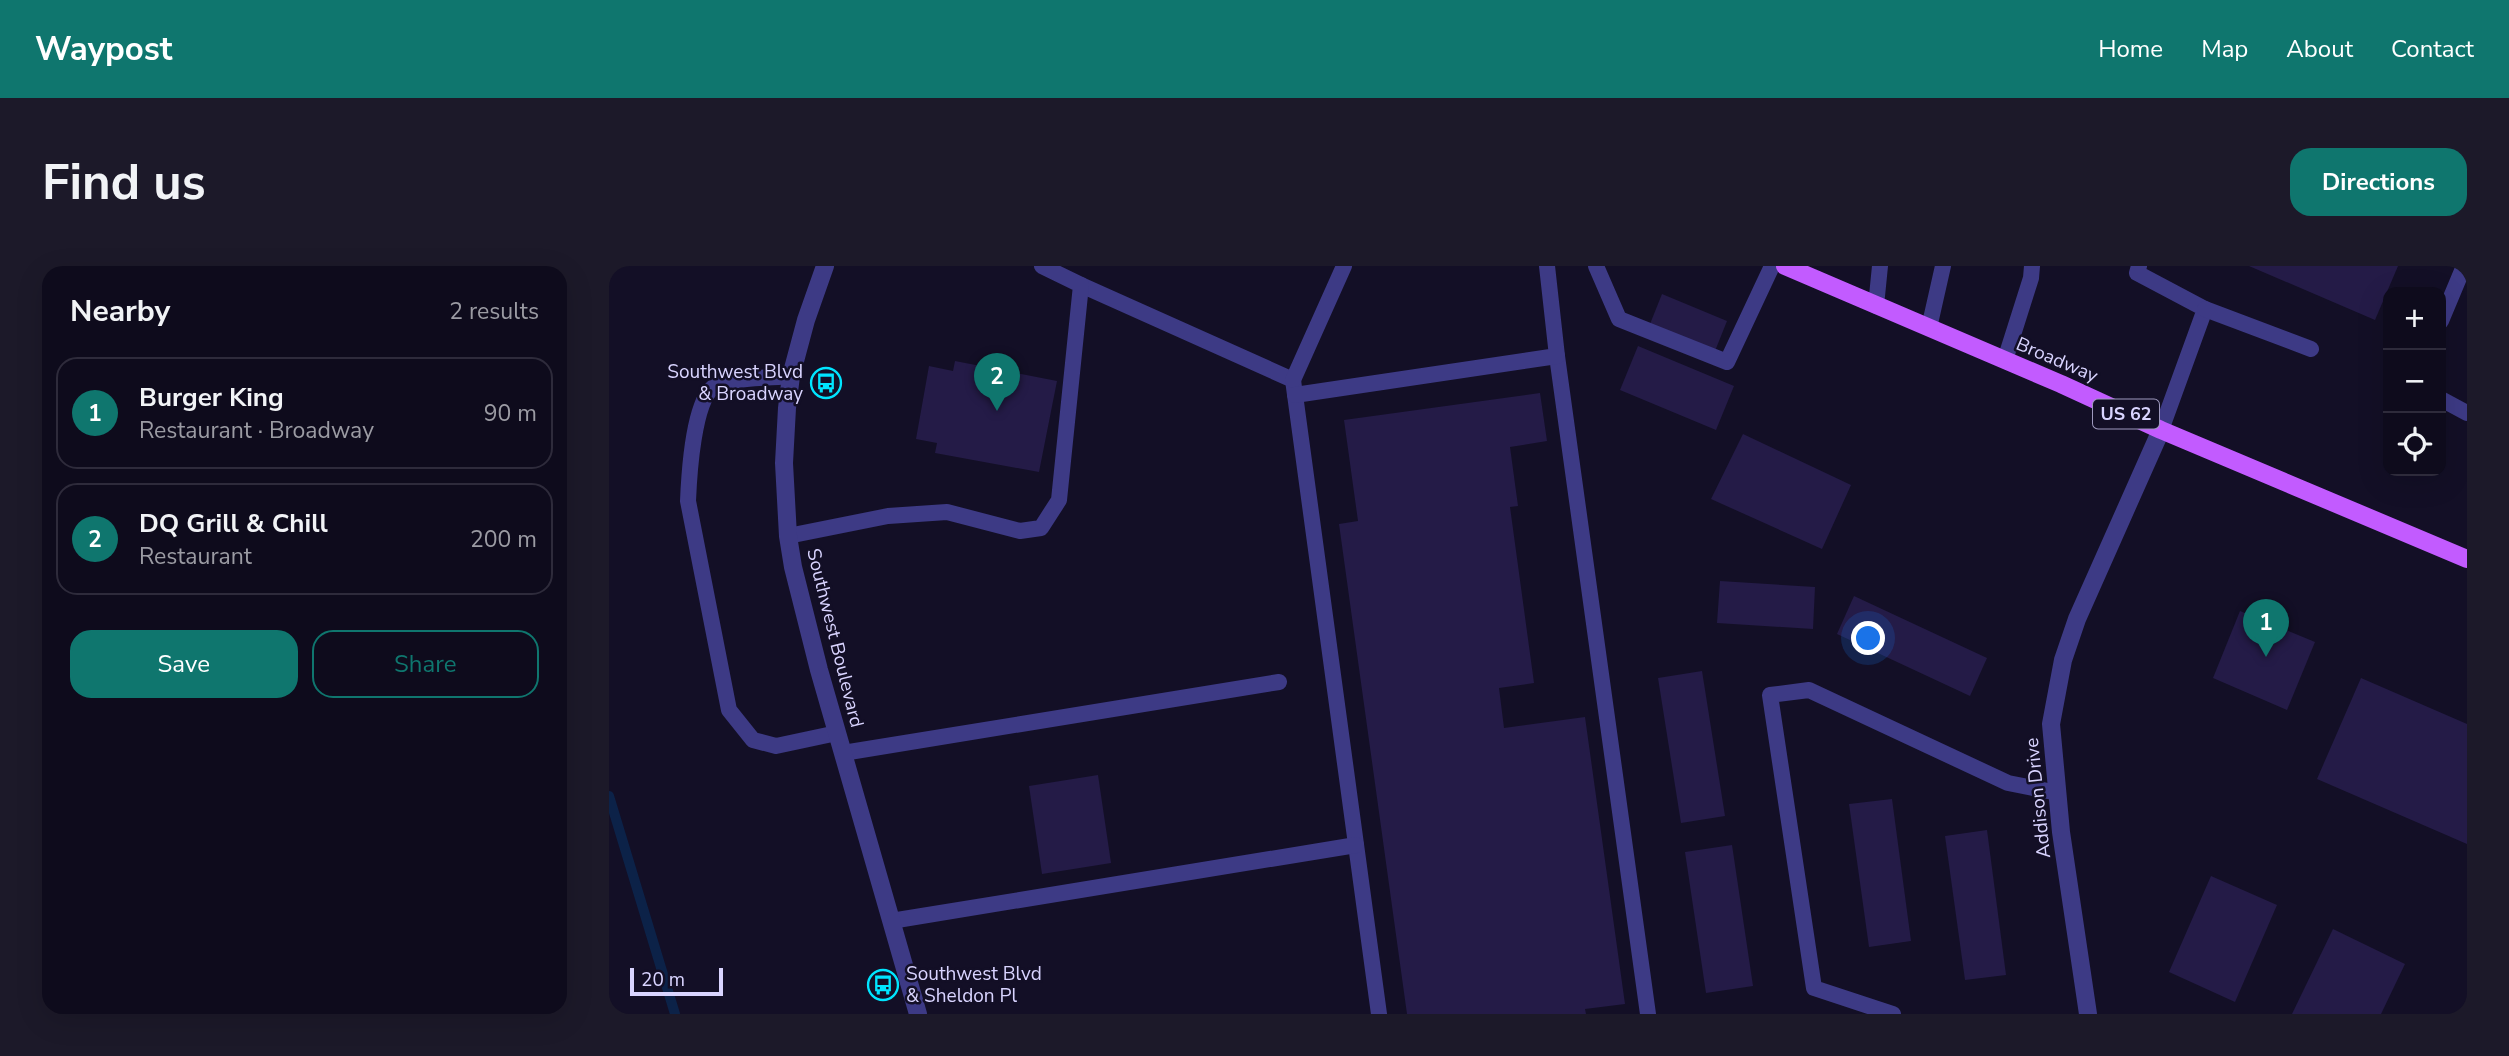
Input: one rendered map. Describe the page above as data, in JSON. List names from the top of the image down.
{
  "streets": {
    "main road": ["Broadway", "US 62"],
    "street": ["Southwest Boulevard", "Addison Drive"]
  },
  "crossings": [
    ["Broadway", "Addison Drive"]
  ],
  "places": {
    "bus stop": ["Southwest Blvd & Broadway", "Southwest Blvd & Sheldon Pl"]
  },
  "scale_bar": "20 m",
  "page": {
    "header": "Waypost",
    "nav": [
      "Home",
      "Map",
      "About",
      "Contact"
    ],
    "buttons": [
      "Directions",
      ["Save", "Share"]
    ],
    "title": "Find us",
    "heading": ["Nearby", "2 results"],
    "map_buttons": ["+", "−"],
    "pins": ["2", "1"],
    "list": [
      {
        "mark": "1",
        "name": "Burger King",
        "note": "Restaurant · Broadway",
        "value": "90 m"
      },
      {
        "mark": "2",
        "name": "DQ Grill & Chill",
        "note": "Restaurant",
        "value": "200 m"
      }
    ],
    "scale": "20 m"
  }
}
